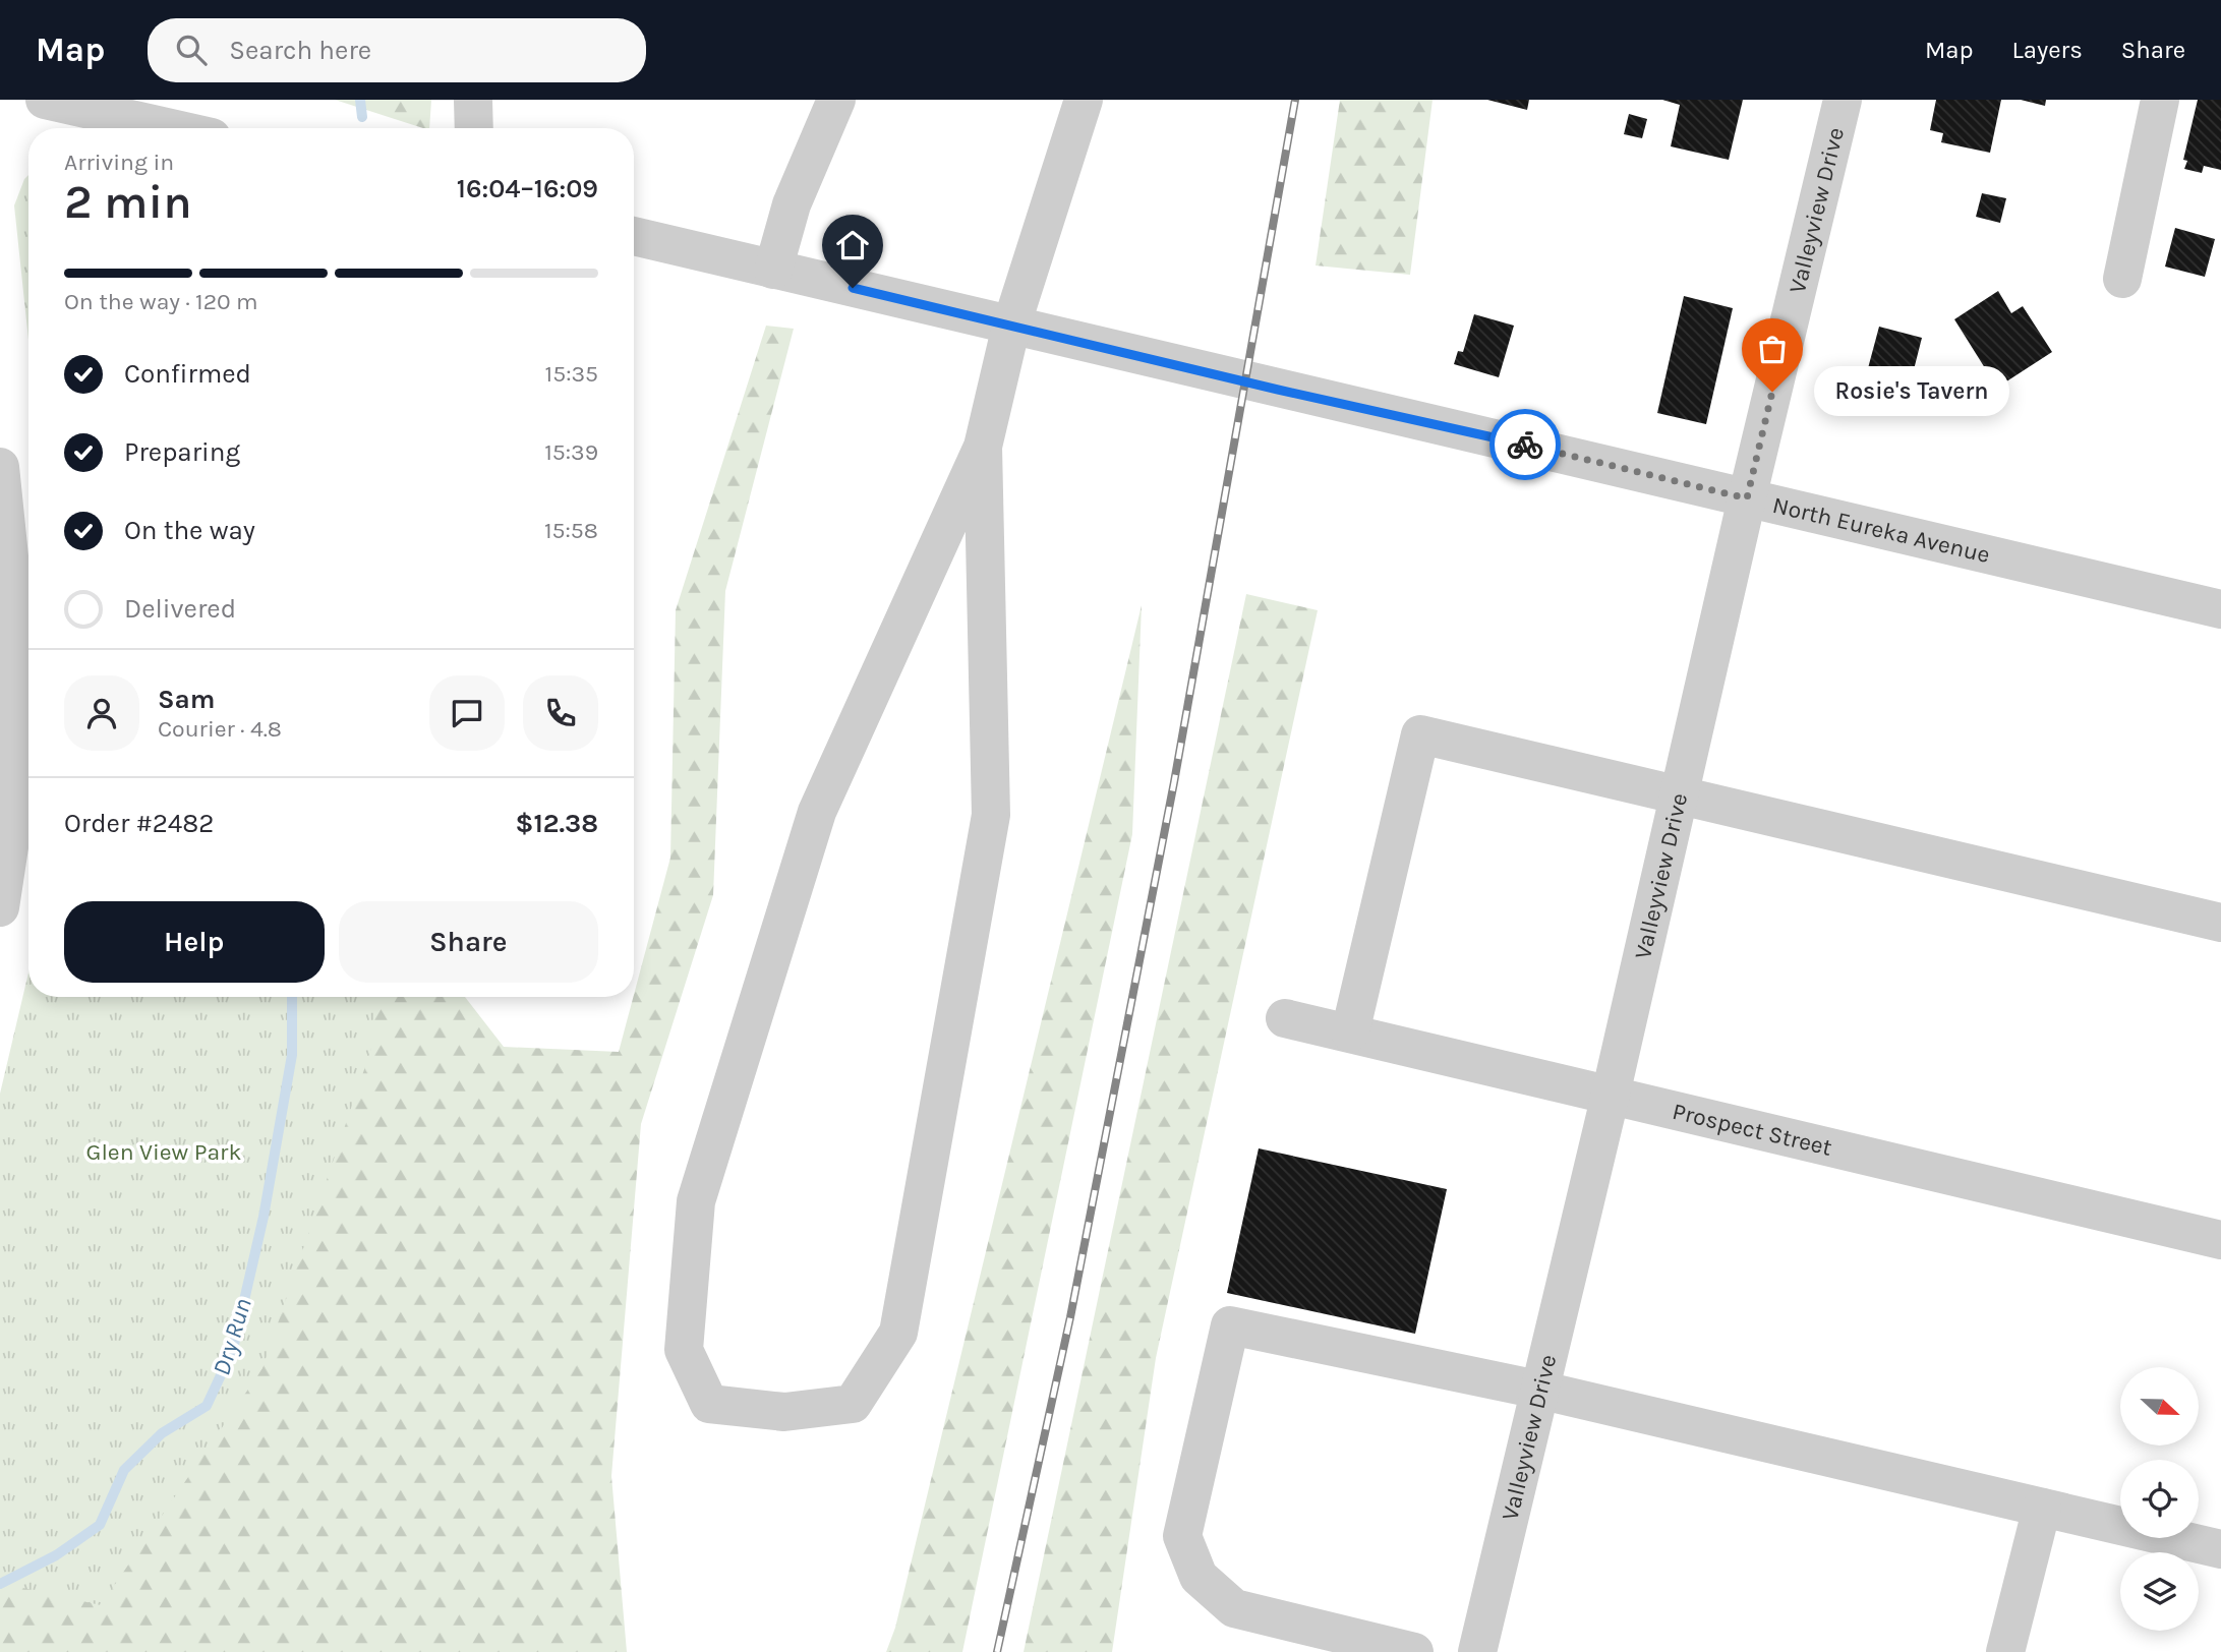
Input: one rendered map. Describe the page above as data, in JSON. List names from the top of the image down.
{
  "streets": {
    "street": ["Valleyview Drive", "North Eureka Avenue", "Prospect Street"]
  },
  "crossings": [
    ["Valleyview Drive", "North Eureka Avenue"],
    ["Valleyview Drive", "Prospect Street"]
  ],
  "water": ["Dry Run"],
  "parks": ["Glen View Park"],
  "places": ["Rosie's Tavern"],
  "north": "right",
  "page": {
    "header": "Map",
    "search": "Search here",
    "nav": ["Map", "Layers", "Share"],
    "heading": ["2 min", "Arriving in", "16:04–16:09"],
    "panel": [
      "Sam",
      "Courier · 4.8",
      "Order #2482",
      "$12.38"
    ],
    "bar": "On the way · 120 m",
    "list": [
      ["Confirmed", "15:35"],
      ["Preparing", "15:39"],
      ["On the way", "15:58"],
      "Delivered"
    ],
    "bubble": "Rosie's Tavern",
    "buttons": ["Help", "Share"]
  }
}
